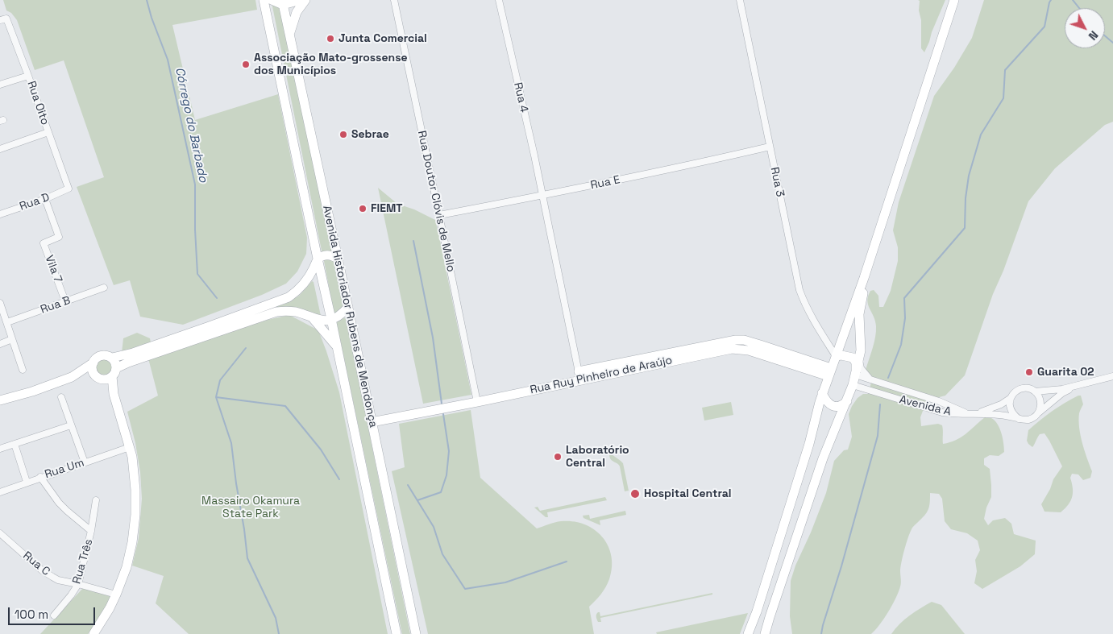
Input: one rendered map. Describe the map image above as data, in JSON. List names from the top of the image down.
{
  "streets": {
    "main road": ["Avenida Historiador Rubens de Mendonça", "Rua Ruy Pinheiro de Araújo"],
    "street": [
      "Rua 4",
      "Rua Oito",
      "Rua 3",
      "Rua E",
      "Rua Doutor Clóvis de Mello",
      "Rua D",
      "Vila 7",
      "Rua B",
      "Avenida A",
      "Rua Um",
      "Rua Três",
      "Rua C"
    ]
  },
  "crossings": [
    ["Rua 4", "Rua E"],
    ["Rua 4", "Rua Ruy Pinheiro de Araújo"],
    ["Rua Oito", "Rua D"],
    ["Rua 3", "Rua E"],
    ["Rua E", "Rua Doutor Clóvis de Mello"],
    ["Rua Doutor Clóvis de Mello", "Rua Ruy Pinheiro de Araújo"],
    ["Rua D", "Vila 7"],
    ["Vila 7", "Rua B"],
    ["Avenida Historiador Rubens de Mendonça", "Rua Ruy Pinheiro de Araújo"],
    ["Rua Três", "Rua C"]
  ],
  "water": ["Córrego do Barbado"],
  "parks": ["Massairo Okamura State Park"],
  "places": [
    "Junta Comercial",
    "Associação Mato-grossense dos Municípios",
    "Sebrae",
    "FIEMT",
    "Guarita 02",
    "Laboratório Central",
    "Hospital Central"
  ],
  "scale_bar": "100 m",
  "north": "bottom right"
}
